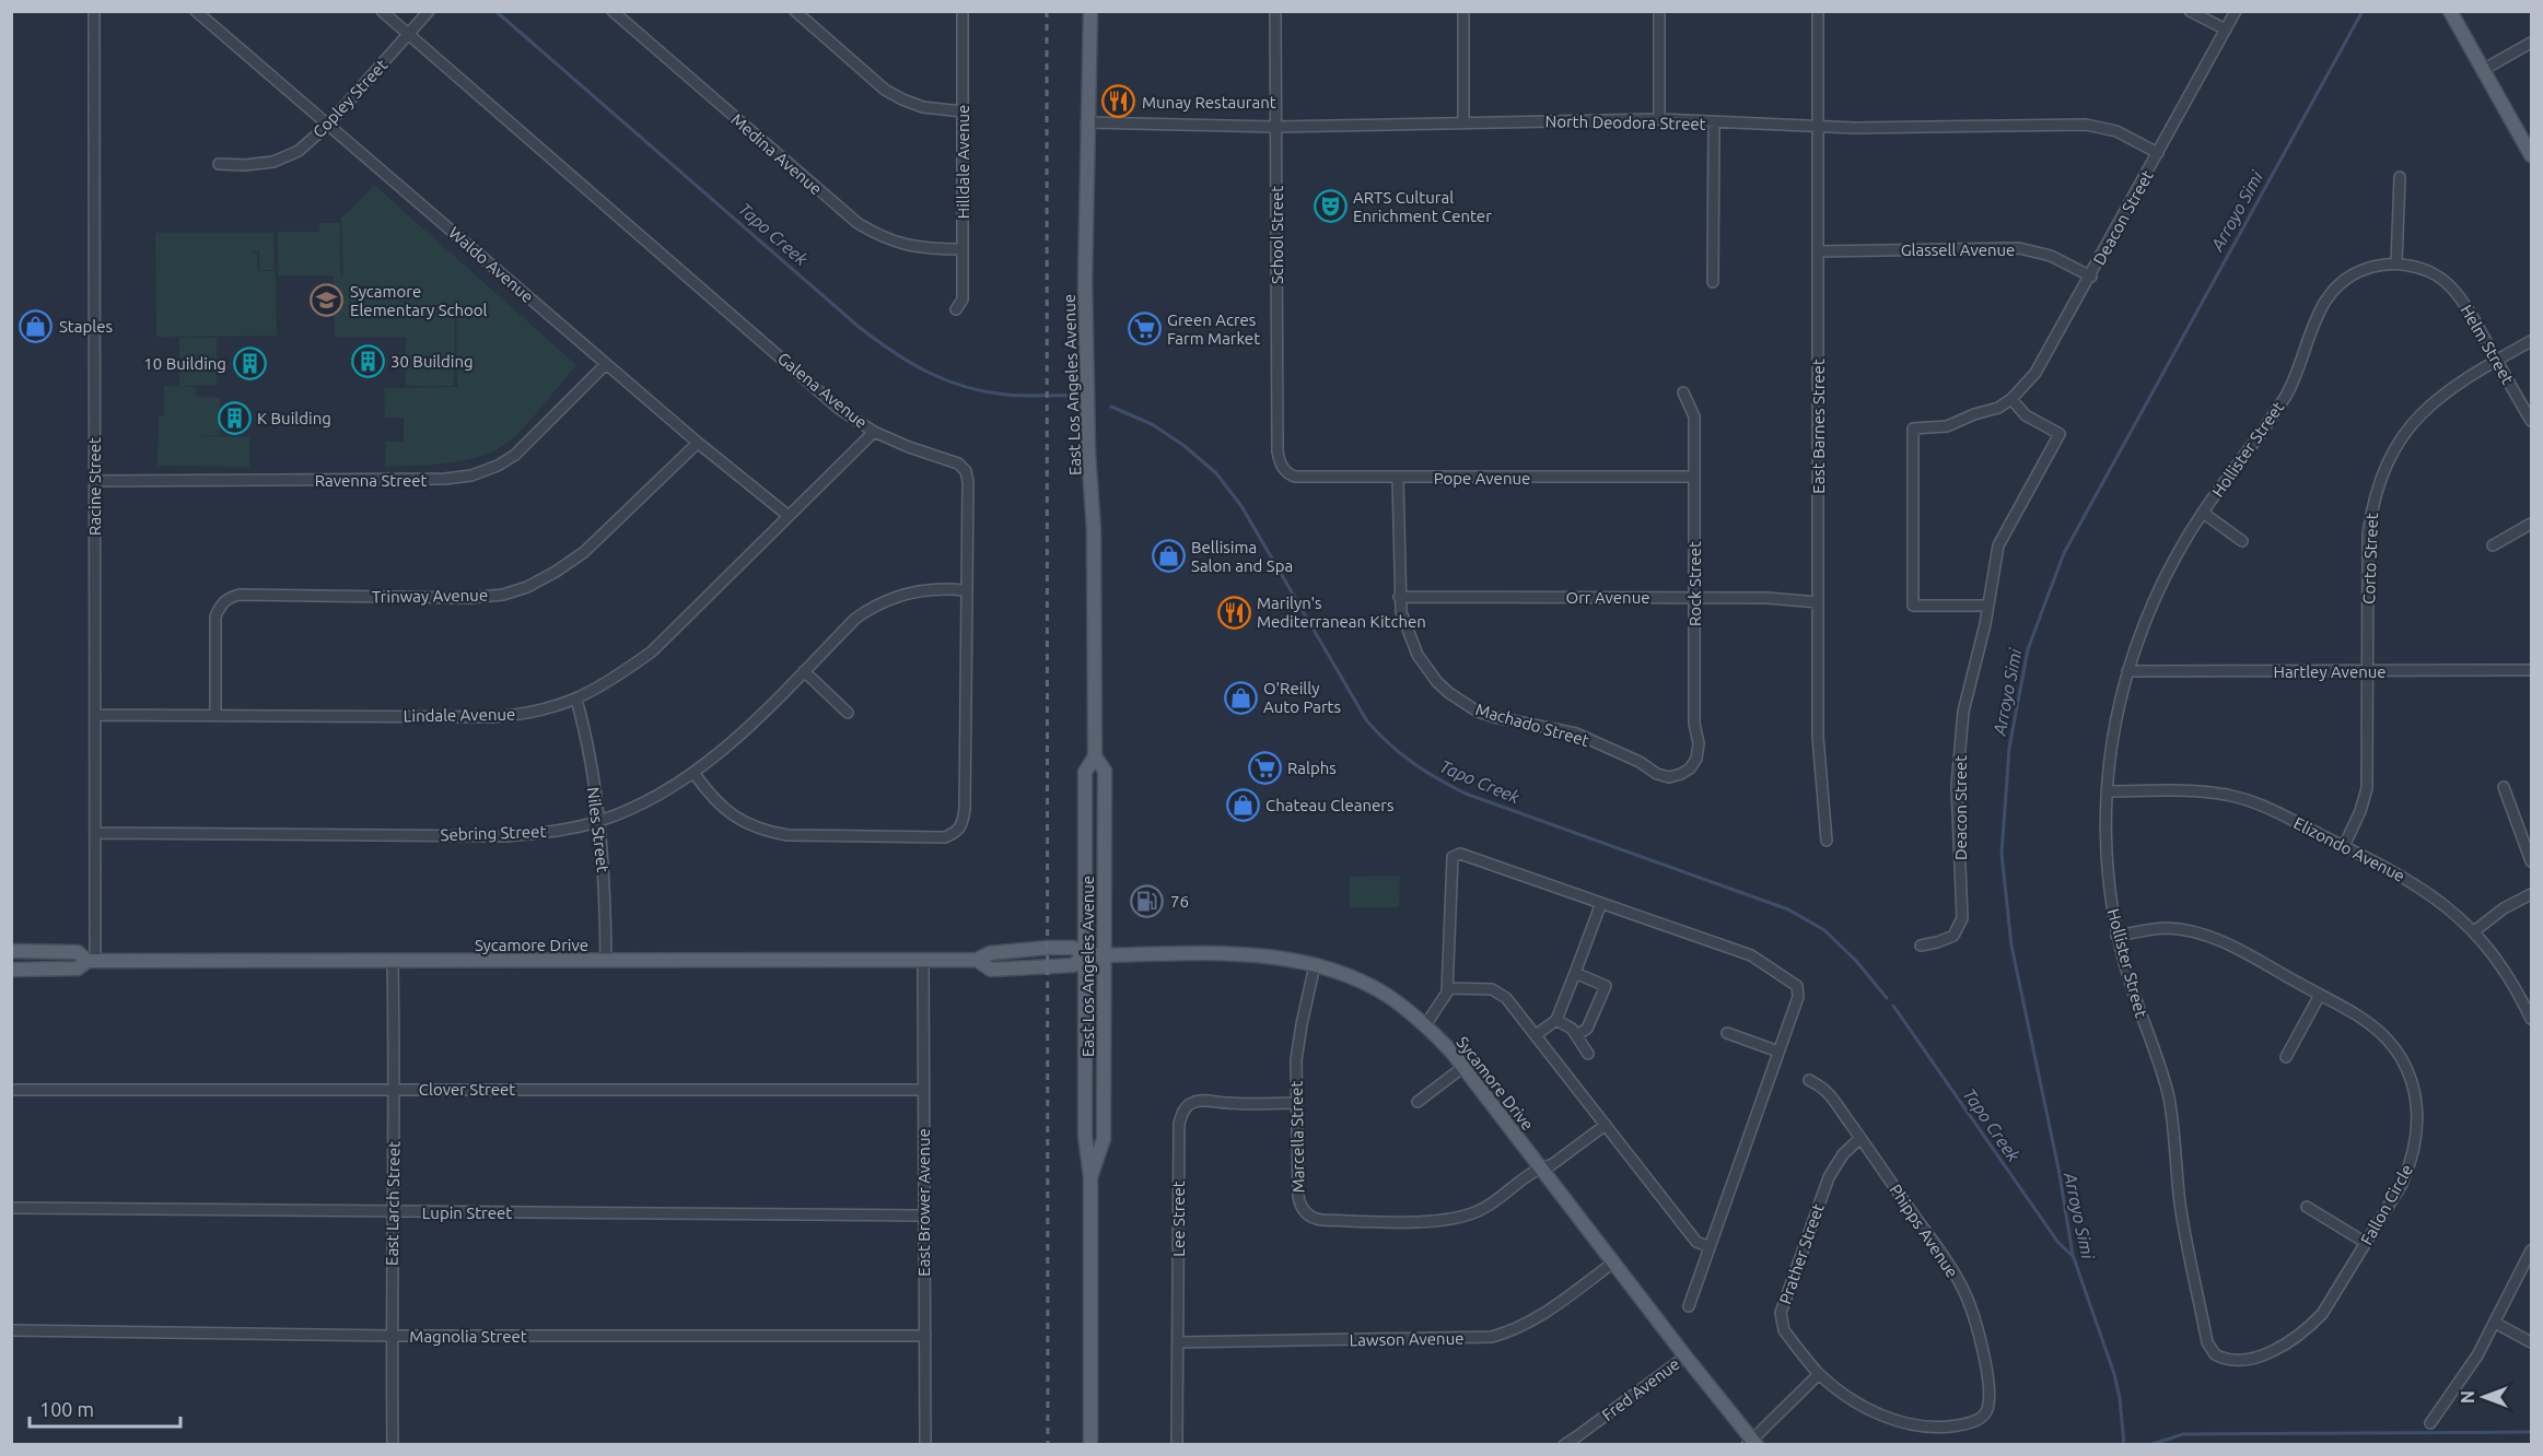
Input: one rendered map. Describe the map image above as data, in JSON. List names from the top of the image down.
{
  "streets": {
    "main road": ["East Los Angeles Avenue", "Sycamore Drive"],
    "street": [
      "Copley Street",
      "North Deodora Street",
      "Medina Avenue",
      "Hilldale Avenue",
      "Deacon Street",
      "School Street",
      "Glassell Avenue",
      "Waldo Avenue",
      "Helm Street",
      "Galena Avenue",
      "East Barnes Street",
      "Hollister Street",
      "Pope Avenue",
      "Ravenna Street",
      "Racine Street",
      "Corto Street",
      "Rock Street",
      "Trinway Avenue",
      "Orr Avenue",
      "Hartley Avenue",
      "Lindale Avenue",
      "Machado Street",
      "Niles Street",
      "Sebring Street",
      "Elizondo Avenue",
      "Clover Street",
      "Marcella Street",
      "East Brower Avenue",
      "East Larch Street",
      "Fallon Circle",
      "Lupin Street",
      "Lee Street",
      "Phipps Avenue",
      "Prather Street",
      "Magnolia Street",
      "Lawson Avenue",
      "Fred Avenue"
    ]
  },
  "crossings": [
    ["Copley Street", "Waldo Avenue"],
    ["Copley Street", "Galena Avenue"],
    ["North Deodora Street", "Deacon Street"],
    ["North Deodora Street", "School Street"],
    ["North Deodora Street", "East Los Angeles Avenue"],
    ["North Deodora Street", "East Barnes Street"],
    ["Medina Avenue", "Hilldale Avenue"],
    ["Deacon Street", "Glassell Avenue"],
    ["School Street", "Pope Avenue"],
    ["Glassell Avenue", "East Barnes Street"],
    ["Waldo Avenue", "Ravenna Street"],
    ["Waldo Avenue", "Trinway Avenue"],
    ["Waldo Avenue", "Lindale Avenue"],
    ["Helm Street", "Hollister Street"],
    ["Helm Street", "Corto Street"],
    ["East Los Angeles Avenue", "Sycamore Drive"],
    ["Galena Avenue", "Lindale Avenue"],
    ["Galena Avenue", "Sebring Street"],
    ["East Barnes Street", "Orr Avenue"],
    ["Hollister Street", "Hartley Avenue"],
    ["Hollister Street", "Elizondo Avenue"],
    ["Hollister Street", "Fallon Circle"],
    ["Pope Avenue", "Rock Street"],
    ["Pope Avenue", "Machado Street"],
    ["Ravenna Street", "Racine Street"],
    ["Racine Street", "Lindale Avenue"],
    ["Racine Street", "Sebring Street"],
    ["Racine Street", "Sycamore Drive"],
    ["Corto Street", "Hartley Avenue"],
    ["Corto Street", "Elizondo Avenue"],
    ["Rock Street", "Orr Avenue"],
    ["Rock Street", "Machado Street"],
    ["Trinway Avenue", "Lindale Avenue"],
    ["Orr Avenue", "Machado Street"],
    ["Lindale Avenue", "Niles Street"],
    ["Niles Street", "Sebring Street"],
    ["Niles Street", "Sycamore Drive"],
    ["Sycamore Drive", "Marcella Street"],
    ["Sycamore Drive", "East Brower Avenue"],
    ["Sycamore Drive", "East Larch Street"],
    ["Sycamore Drive", "Lawson Avenue"],
    ["Sycamore Drive", "Fred Avenue"],
    ["Clover Street", "East Brower Avenue"],
    ["Clover Street", "East Larch Street"],
    ["Marcella Street", "Lee Street"],
    ["East Brower Avenue", "Lupin Street"],
    ["East Brower Avenue", "Magnolia Street"],
    ["East Larch Street", "Lupin Street"],
    ["East Larch Street", "Magnolia Street"],
    ["Lee Street", "Lawson Avenue"],
    ["Phipps Avenue", "Prather Street"]
  ],
  "water": ["Arroyo Simi", "Tapo Creek"],
  "places": {
    "restaurant": ["Munay Restaurant", "Marilyn's Mediterranean Kitchen"],
    "theatre": ["ARTS Cultural Enrichment Center"],
    "school or university": ["Sycamore Elementary School"],
    "shop": [
      "Staples",
      "Bellisima Salon and Spa",
      "O'Reilly Auto Parts",
      "Chateau Cleaners"
    ],
    "supermarket": ["Green Acres Farm Market", "Ralphs"],
    "building": ["30 Building", "10 Building", "K Building"],
    "fuel station": ["76"]
  },
  "scale_bar": "100 m",
  "north": "left"
}
